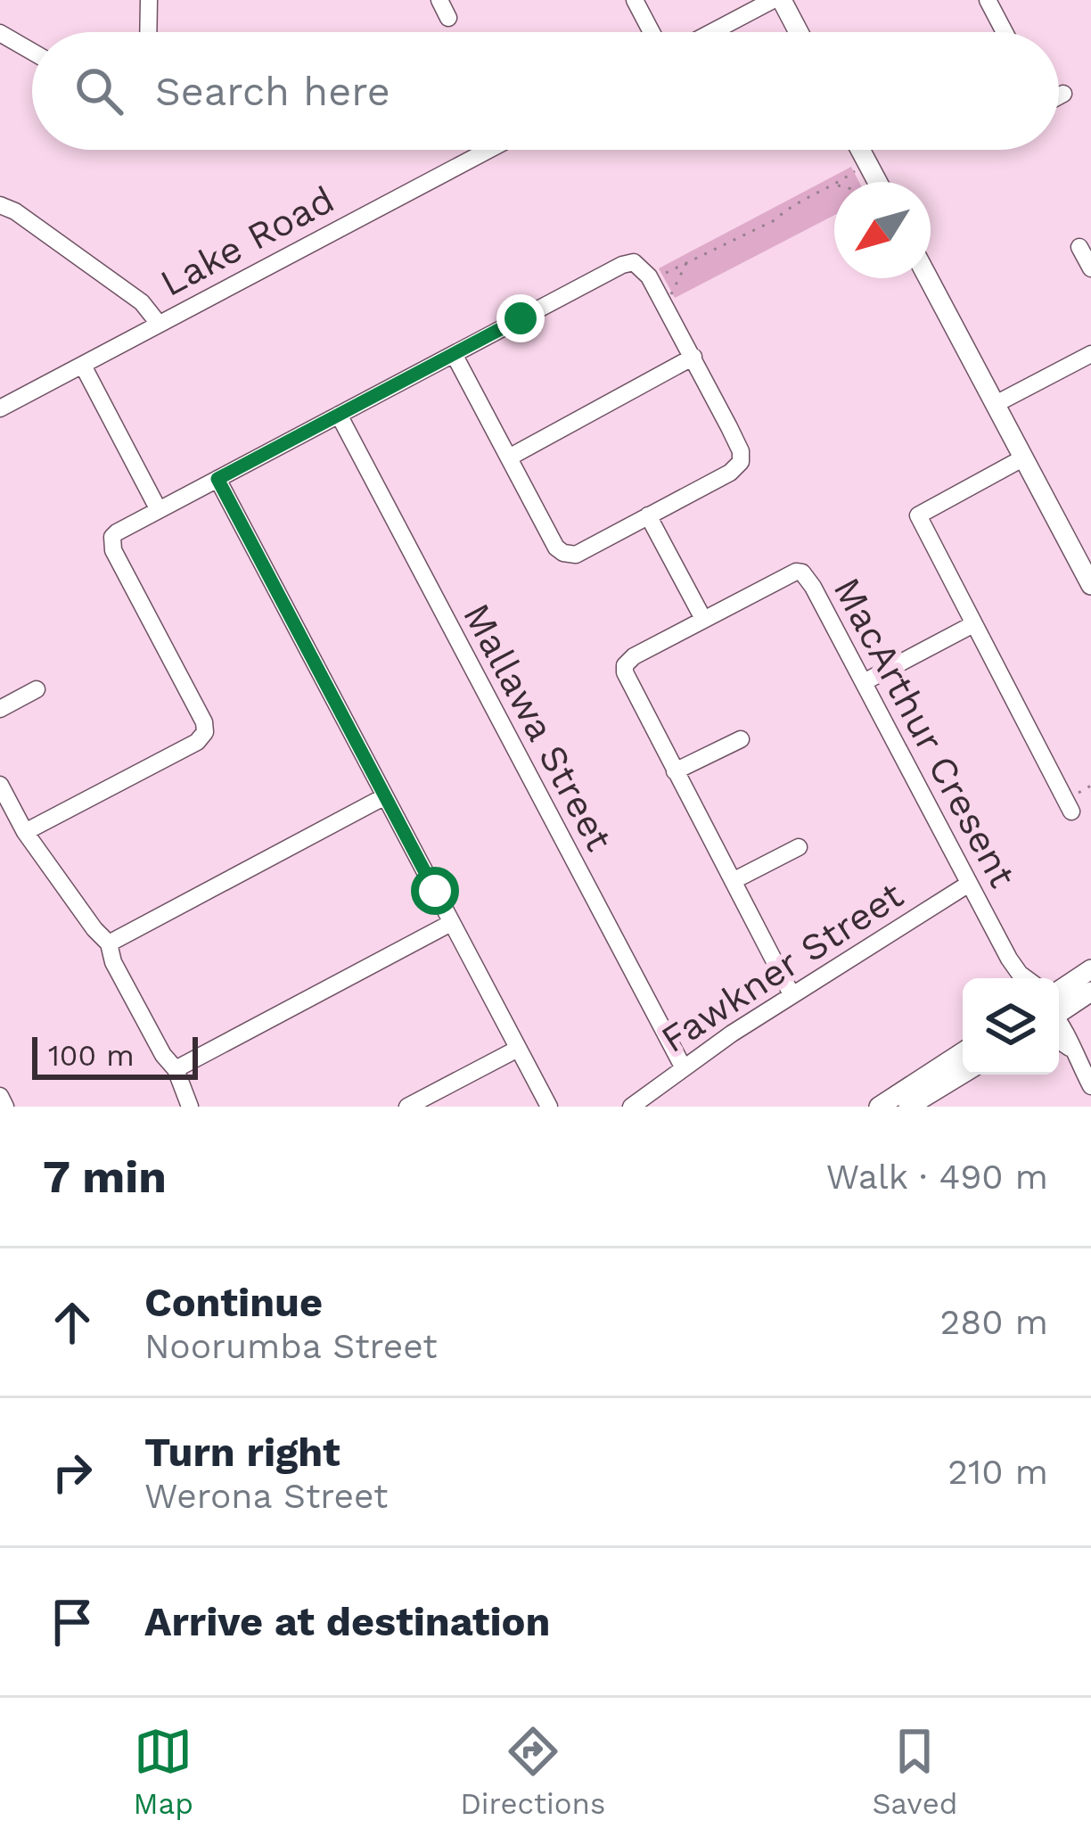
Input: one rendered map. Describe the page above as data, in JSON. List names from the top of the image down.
{
  "streets": {
    "street": [
      "Lake Road",
      "Mallawa Street",
      "MacArthur Cresent",
      "Fawkner Street"
    ]
  },
  "crossings": [
    ["Mallawa Street", "Fawkner Street"],
    ["MacArthur Cresent", "Fawkner Street"]
  ],
  "scale_bar": "100 m",
  "north": "bottom left",
  "page": {
    "search": "Search here",
    "scale": "100 m",
    "heading": ["7 min", "Walk · 490 m"],
    "list": [
      ["Continue", "Noorumba Street", "280 m"],
      ["Turn right", "Werona Street", "210 m"],
      "Arrive at destination"
    ],
    "nav": ["Map", "Directions", "Saved"]
  }
}
